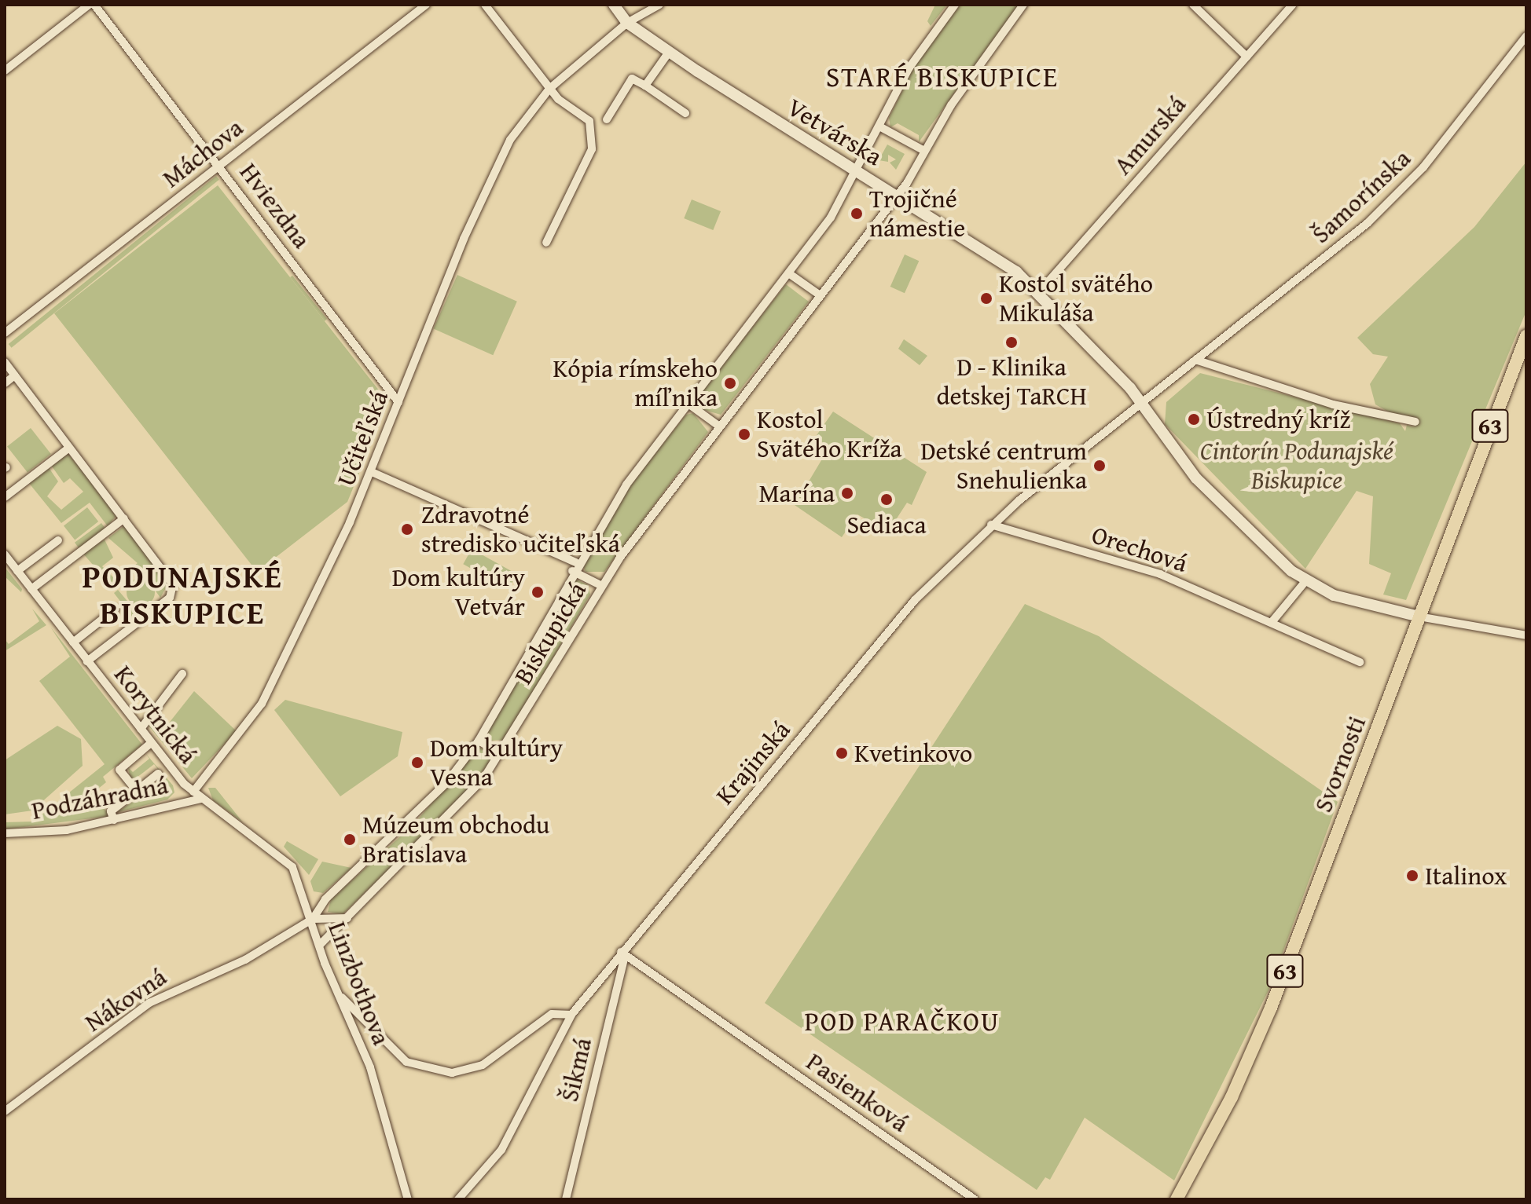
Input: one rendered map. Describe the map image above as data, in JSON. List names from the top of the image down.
{
  "streets": {
    "main road": ["63", "Svornosti"],
    "street": [
      "Vetvárska",
      "Amurská",
      "Máchova",
      "Šamorínska",
      "Hviezdna",
      "Učiteľská",
      "Orechová",
      "Biskupická",
      "Korytnická",
      "Krajinská",
      "Podzáhradná",
      "Linzbothova",
      "Nákovná",
      "Šikmá",
      "Pasienková"
    ]
  },
  "crossings": [
    ["Vetvárska", "Amurská"],
    ["Vetvárska", "Šamorínska"],
    ["Vetvárska", "Učiteľská"],
    ["Vetvárska", "Krajinská"],
    ["Máchova", "Hviezdna"],
    ["Šamorínska", "Krajinská"],
    ["Hviezdna", "Učiteľská"],
    ["Učiteľská", "Korytnická"],
    ["Učiteľská", "Linzbothova"],
    ["Orechová", "Krajinská"],
    ["Biskupická", "Linzbothova"],
    ["Biskupická", "Nákovná"],
    ["Korytnická", "Linzbothova"],
    ["Krajinská", "Šikmá"],
    ["Krajinská", "Pasienková"],
    ["Podzáhradná", "Linzbothova"],
    ["Linzbothova", "Nákovná"],
    ["Šikmá", "Pasienková"]
  ],
  "districts": ["STARÉ BISKUPICE", "PODUNAJSKÉ BISKUPICE", "POD PARAČKOU"],
  "parks": ["Cintorín Podunajské Biskupice"],
  "places": [
    "Trojičné námestie",
    "Kostol svätého Mikuláša",
    "D - Klinika detskej TaRCH",
    "Kópia rímskeho míľnika",
    "Ústredný kríž",
    "Kostol Svätého Kríža",
    "Detské centrum Snehulienka",
    "Marína",
    "Sediaca",
    "Zdravotné stredisko učiteľská",
    "Dom kultúry Vetvár",
    "Kvetinkovo",
    "Dom kultúry Vesna",
    "Múzeum obchodu Bratislava",
    "Italinox"
  ]
}
